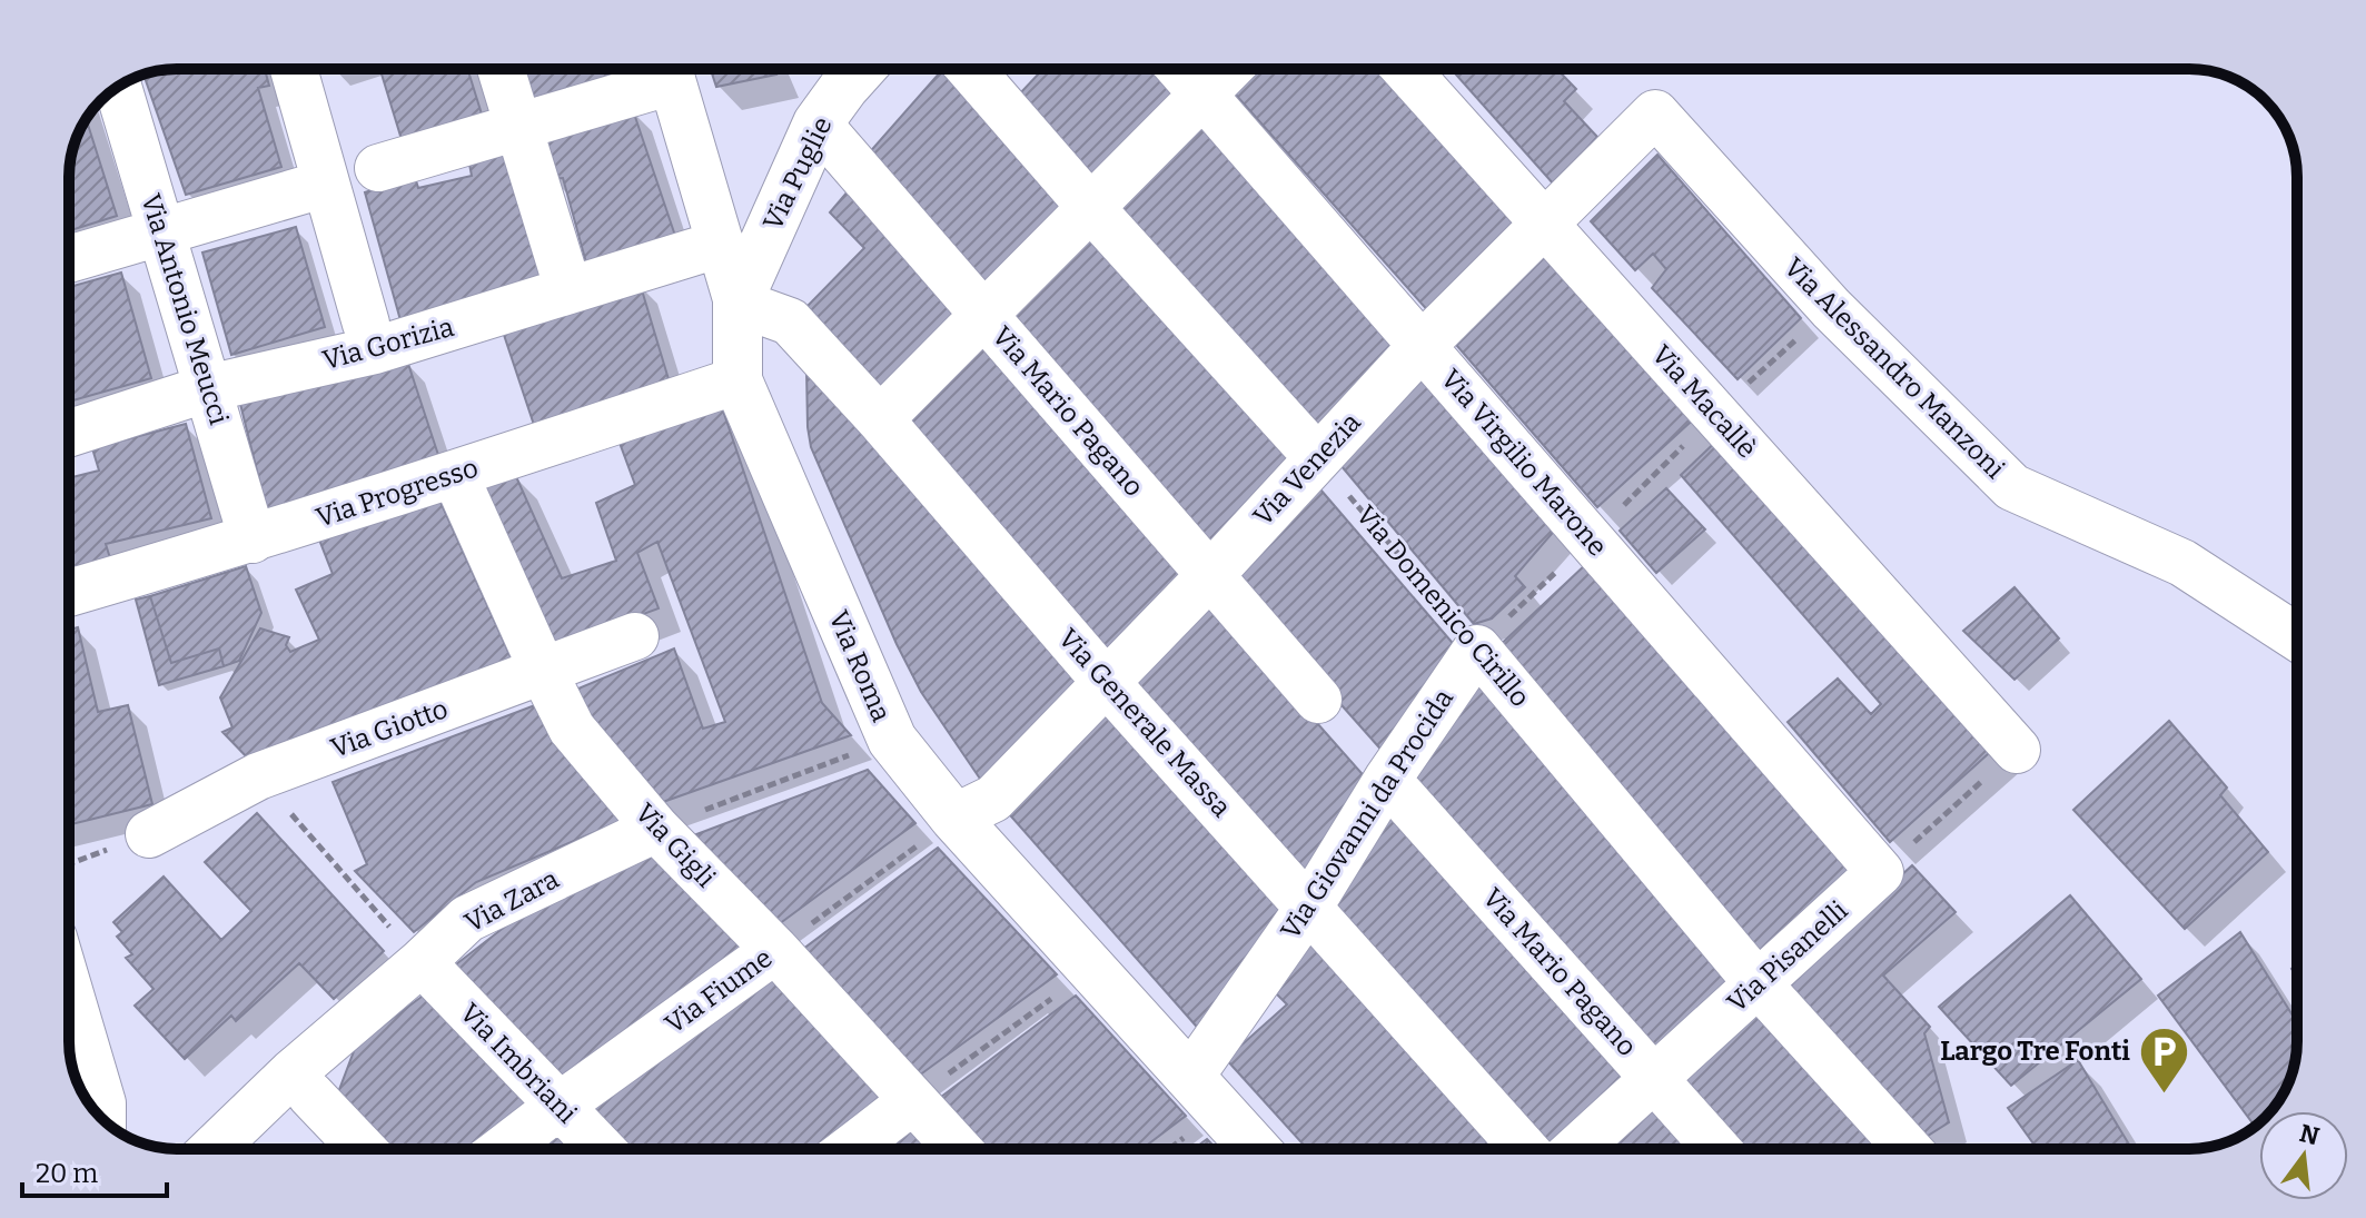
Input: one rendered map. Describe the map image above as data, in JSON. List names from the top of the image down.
{
  "streets": {
    "street": [
      "Via Puglie",
      "Via Antonio Meucci",
      "Via Gorizia",
      "Via Alessandro Manzoni",
      "Via Macallè",
      "Via Mario Pagano",
      "Via Virgilio Marone",
      "Via Venezia",
      "Via Progresso",
      "Via Domenico Cirillo",
      "Via Roma",
      "Via Generale Massa",
      "Via Giotto",
      "Via Giovanni da Procida",
      "Via Gigli",
      "Via Zara",
      "Via Pisanelli",
      "Via Fiume",
      "Via Imbriani"
    ]
  },
  "crossings": [
    ["Via Puglie", "Via Mario Pagano"],
    ["Via Puglie", "Via Roma"],
    ["Via Puglie", "Via Generale Massa"],
    ["Via Antonio Meucci", "Via Gorizia"],
    ["Via Antonio Meucci", "Via Progresso"],
    ["Via Gorizia", "Via Roma"],
    ["Via Alessandro Manzoni", "Via Venezia"],
    ["Via Macallè", "Via Venezia"],
    ["Via Mario Pagano", "Via Venezia"],
    ["Via Mario Pagano", "Via Giovanni da Procida"],
    ["Via Mario Pagano", "Via Pisanelli"],
    ["Via Virgilio Marone", "Via Venezia"],
    ["Via Virgilio Marone", "Via Pisanelli"],
    ["Via Venezia", "Via Domenico Cirillo"],
    ["Via Venezia", "Via Roma"],
    ["Via Venezia", "Via Generale Massa"],
    ["Via Venezia", "Via Fiume"],
    ["Via Progresso", "Via Roma"],
    ["Via Progresso", "Via Gigli"],
    ["Via Domenico Cirillo", "Via Giovanni da Procida"],
    ["Via Domenico Cirillo", "Via Pisanelli"],
    ["Via Roma", "Via Generale Massa"],
    ["Via Roma", "Via Giovanni da Procida"],
    ["Via Roma", "Via Fiume"],
    ["Via Generale Massa", "Via Giovanni da Procida"],
    ["Via Giotto", "Via Gigli"],
    ["Via Gigli", "Via Zara"],
    ["Via Gigli", "Via Fiume"],
    ["Via Zara", "Via Imbriani"],
    ["Via Fiume", "Via Imbriani"]
  ],
  "places": {
    "parking": ["Largo Tre Fonti"]
  },
  "scale_bar": "20 m",
  "north": "top"
}
